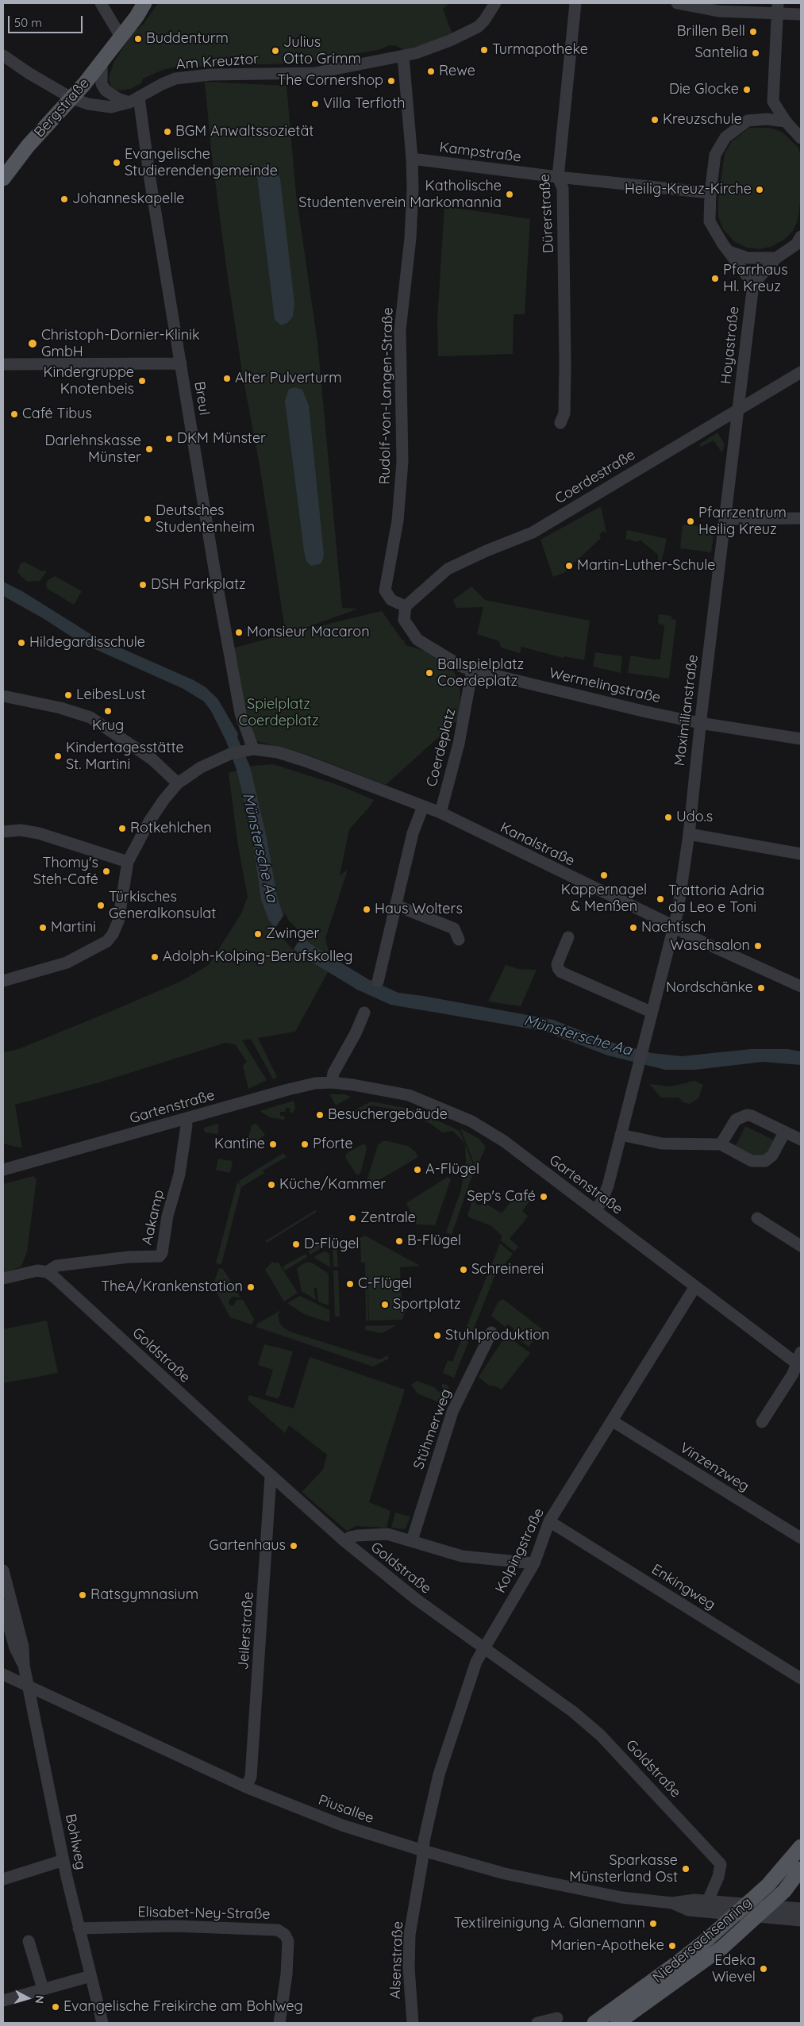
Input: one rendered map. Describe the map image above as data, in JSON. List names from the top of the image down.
{
  "streets": {
    "main road": ["Bergstraße", "Niedersachsenring"],
    "street": [
      "Am Kreuztor",
      "Kampstraße",
      "Dürerstraße",
      "Hoyastraße",
      "Rudolf-von-Langen-Straße",
      "Breul",
      "Coerdestraße",
      "Wermelingstraße",
      "Maximilianstraße",
      "Coerdeplatz",
      "Kanalstraße",
      "Gartenstraße",
      "Aakamp",
      "Goldstraße",
      "Stühmerweg",
      "Vinzenzweg",
      "Kolpingstraße",
      "Enkingweg",
      "Jeilerstraße",
      "Piusallee",
      "Bohlweg",
      "Elisabet-Ney-Straße",
      "Alsenstraße"
    ]
  },
  "crossings": [
    ["Am Kreuztor", "Bergstraße"],
    ["Am Kreuztor", "Rudolf-von-Langen-Straße"],
    ["Am Kreuztor", "Breul"],
    ["Kampstraße", "Dürerstraße"],
    ["Kampstraße", "Rudolf-von-Langen-Straße"],
    ["Hoyastraße", "Coerdestraße"],
    ["Hoyastraße", "Maximilianstraße"],
    ["Rudolf-von-Langen-Straße", "Coerdestraße"],
    ["Breul", "Kanalstraße"],
    ["Coerdestraße", "Maximilianstraße"],
    ["Wermelingstraße", "Maximilianstraße"],
    ["Wermelingstraße", "Coerdeplatz"],
    ["Maximilianstraße", "Kanalstraße"],
    ["Maximilianstraße", "Gartenstraße"],
    ["Coerdeplatz", "Kanalstraße"],
    ["Gartenstraße", "Aakamp"],
    ["Gartenstraße", "Kolpingstraße"],
    ["Aakamp", "Goldstraße"],
    ["Goldstraße", "Kolpingstraße"],
    ["Goldstraße", "Jeilerstraße"],
    ["Goldstraße", "Piusallee"],
    ["Vinzenzweg", "Kolpingstraße"],
    ["Kolpingstraße", "Enkingweg"],
    ["Kolpingstraße", "Piusallee"],
    ["Kolpingstraße", "Alsenstraße"],
    ["Jeilerstraße", "Piusallee"],
    ["Piusallee", "Bohlweg"],
    ["Piusallee", "Niedersachsenring"],
    ["Piusallee", "Alsenstraße"],
    ["Bohlweg", "Elisabet-Ney-Straße"]
  ],
  "water": ["Münstersche Aa"],
  "parks": ["Spielplatz Coerdeplatz"],
  "places": [
    "Brillen Bell",
    "Buddenturm",
    "Turmapotheke",
    "Julius Otto Grimm",
    "Santelia",
    "Rewe",
    "The Cornershop",
    "Die Glocke",
    "Villa Terfloth",
    "Kreuzschule",
    "BGM Anwaltssozietät",
    "Evangelische Studierendengemeinde",
    "Heilig-Kreuz-Kirche",
    "Katholische Studentenverein Markomannia",
    "Johanneskapelle",
    "Pfarrhaus Hl. Kreuz",
    "Christoph-Dornier-Klinik GmbH",
    "Alter Pulverturm",
    "Kindergruppe Knotenbeis",
    "Café Tibus",
    "DKM Münster",
    "Darlehnskasse Münster",
    "Deutsches Studentenheim",
    "Pfarrzentrum Heilig Kreuz",
    "Martin-Luther-Schule",
    "DSH Parkplatz",
    "Monsieur Macaron",
    "Hildegardisschule",
    "Ballspielplatz Coerdeplatz",
    "LeibesLust",
    "Krug",
    "Kindertagesstätte St. Martini",
    "Udo.s",
    "Rotkehlchen",
    "Thomy's Steh-Café",
    "Kappernagel & Menßen",
    "Trattoria Adria da Leo e Toni",
    "Türkisches Generalkonsulat",
    "Haus Wolters",
    "Martini",
    "Nachtisch",
    "Zwinger",
    "Waschsalon",
    "Adolph-Kolping-Berufskolleg",
    "Nordschänke",
    "Besuchergebäude",
    "Kantine",
    "Pforte",
    "A-Flügel",
    "Küche/Kammer",
    "Sep's Café",
    "Zentrale",
    "B-Flügel",
    "D-Flügel",
    "Schreinerei",
    "C-Flügel",
    "TheA/Krankenstation",
    "Sportplatz",
    "Stuhlproduktion",
    "Gartenhaus",
    "Ratsgymnasium",
    "Sparkasse Münsterland Ost",
    "Textilreinigung A. Glanemann",
    "Marien-Apotheke",
    "Edeka Wievel",
    "Evangelische Freikirche am Bohlweg"
  ],
  "scale_bar": "50 m",
  "north": "right"
}
